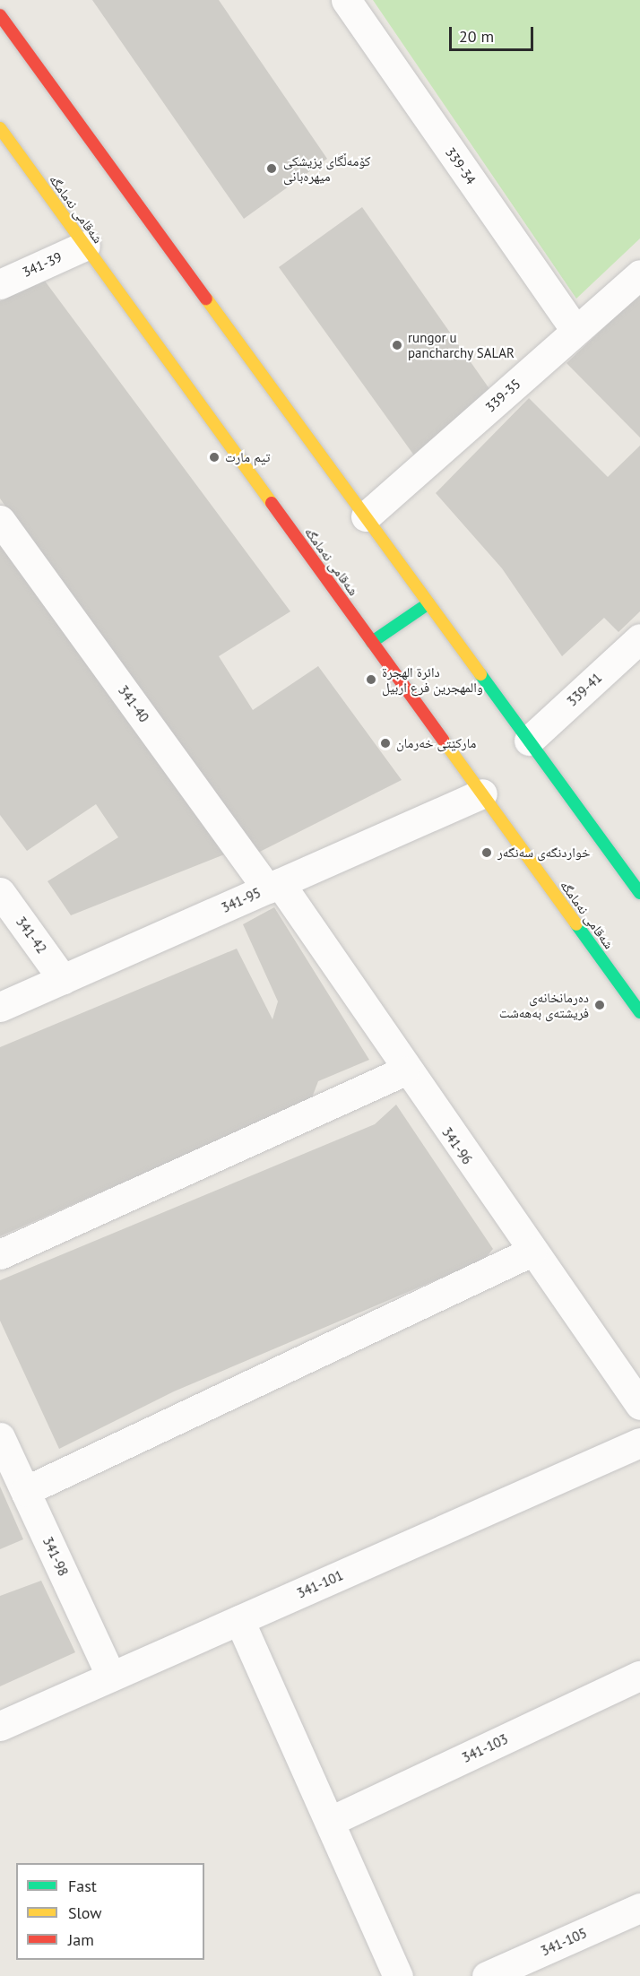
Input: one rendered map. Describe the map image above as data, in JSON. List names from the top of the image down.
{
  "streets": {
    "main road": ["شەقامی نەمامگە"],
    "street": [
      "339-34",
      "341-39",
      "339-35",
      "339-41",
      "341-40",
      "341-95",
      "341-42",
      "341-96",
      "341-98",
      "341-101",
      "341-103",
      "341-105"
    ]
  },
  "crossings": [
    ["339-34", "339-35"],
    ["شەقامی نەمامگە", "341-39"],
    ["شەقامی نەمامگە", "341-95"],
    ["341-40", "341-95"],
    ["341-40", "341-96"],
    ["341-95", "341-42"],
    ["341-95", "341-96"],
    ["341-98", "341-101"]
  ],
  "places": [
    "کۆمەڵگای پزیشکی میهرەبانی",
    "rungor u pancharchy SALAR",
    "تیم مارت",
    "دائرة الهجرة والمهجرين فرع اربيل",
    "مارکێتی خەرمان",
    "خواردنگەی سەنگەر",
    "دەرمانخانەی فریشتەی بەهەشت"
  ],
  "legend": ["Fast", "Slow", "Jam"],
  "scale_bar": "20 m"
}
